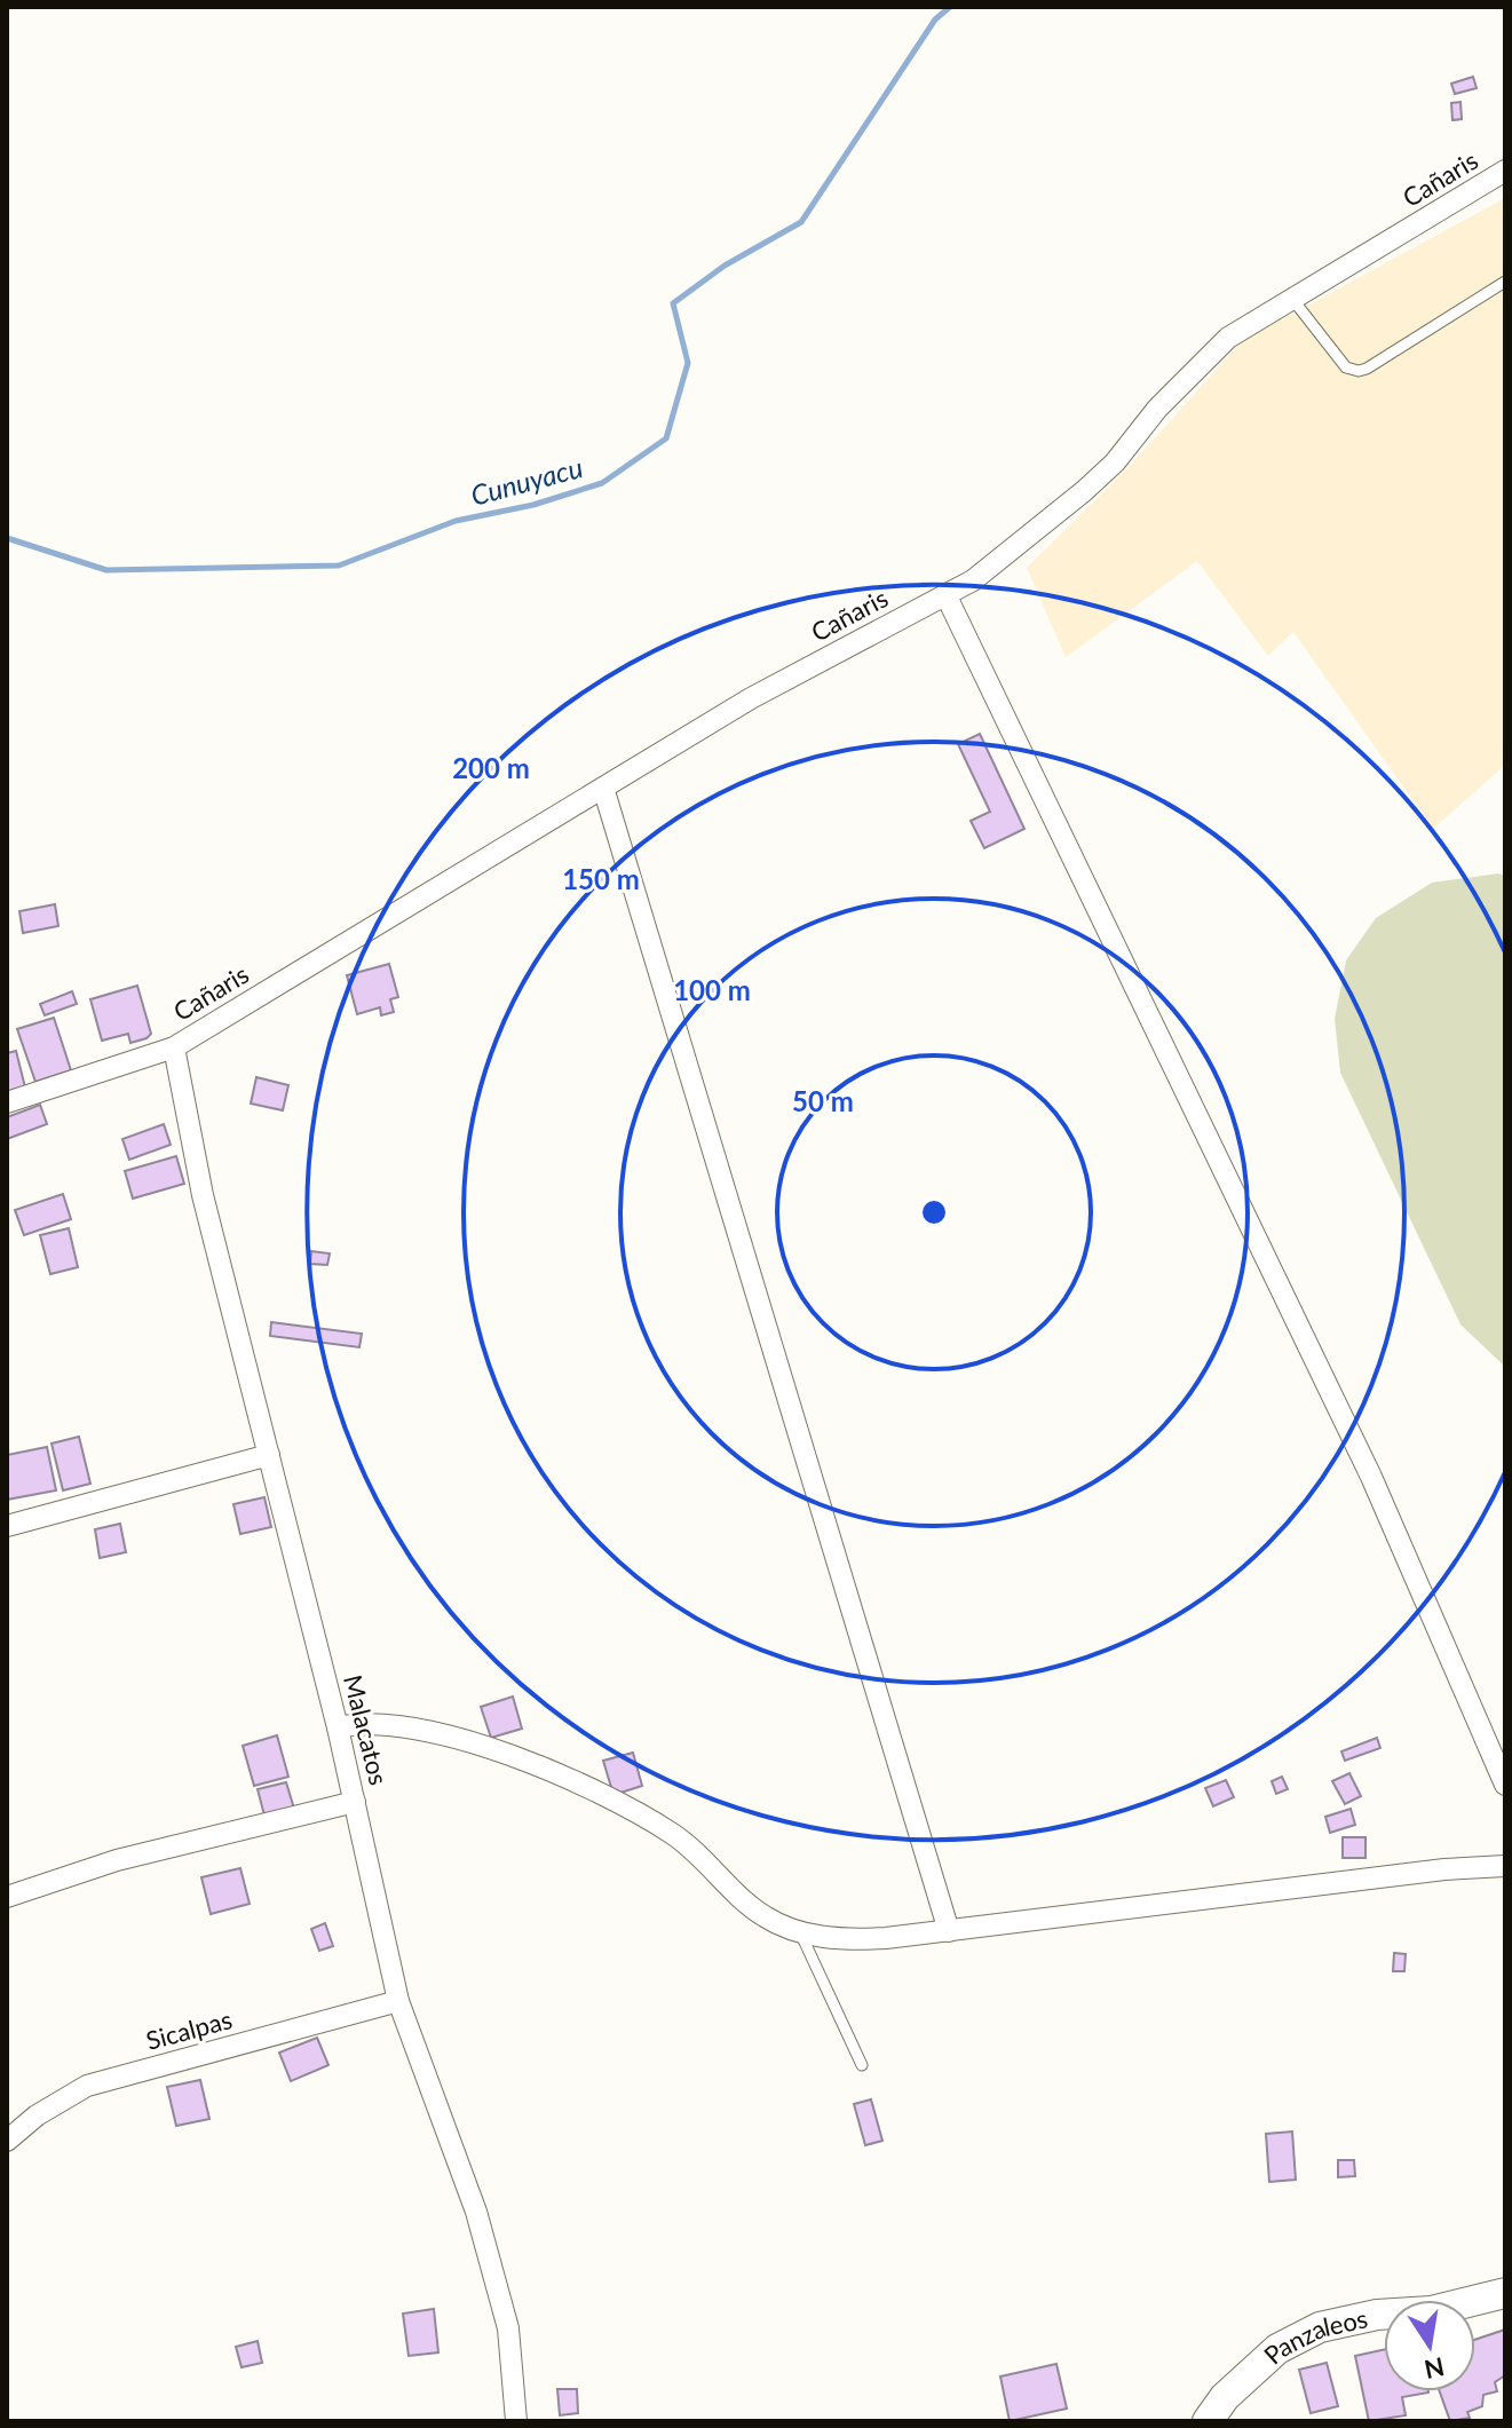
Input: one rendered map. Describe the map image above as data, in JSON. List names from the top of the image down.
{
  "streets": {
    "street": [
      "Cañaris",
      "Malacatos",
      "Sicalpas",
      "Panzaleos"
    ]
  },
  "crossings": [
    ["Cañaris", "Malacatos"],
    ["Malacatos", "Sicalpas"]
  ],
  "water": ["Cunuyacu"],
  "north": "bottom",
  "rings": [
    "200 m",
    "150 m",
    "100 m",
    "50 m"
  ]
}
